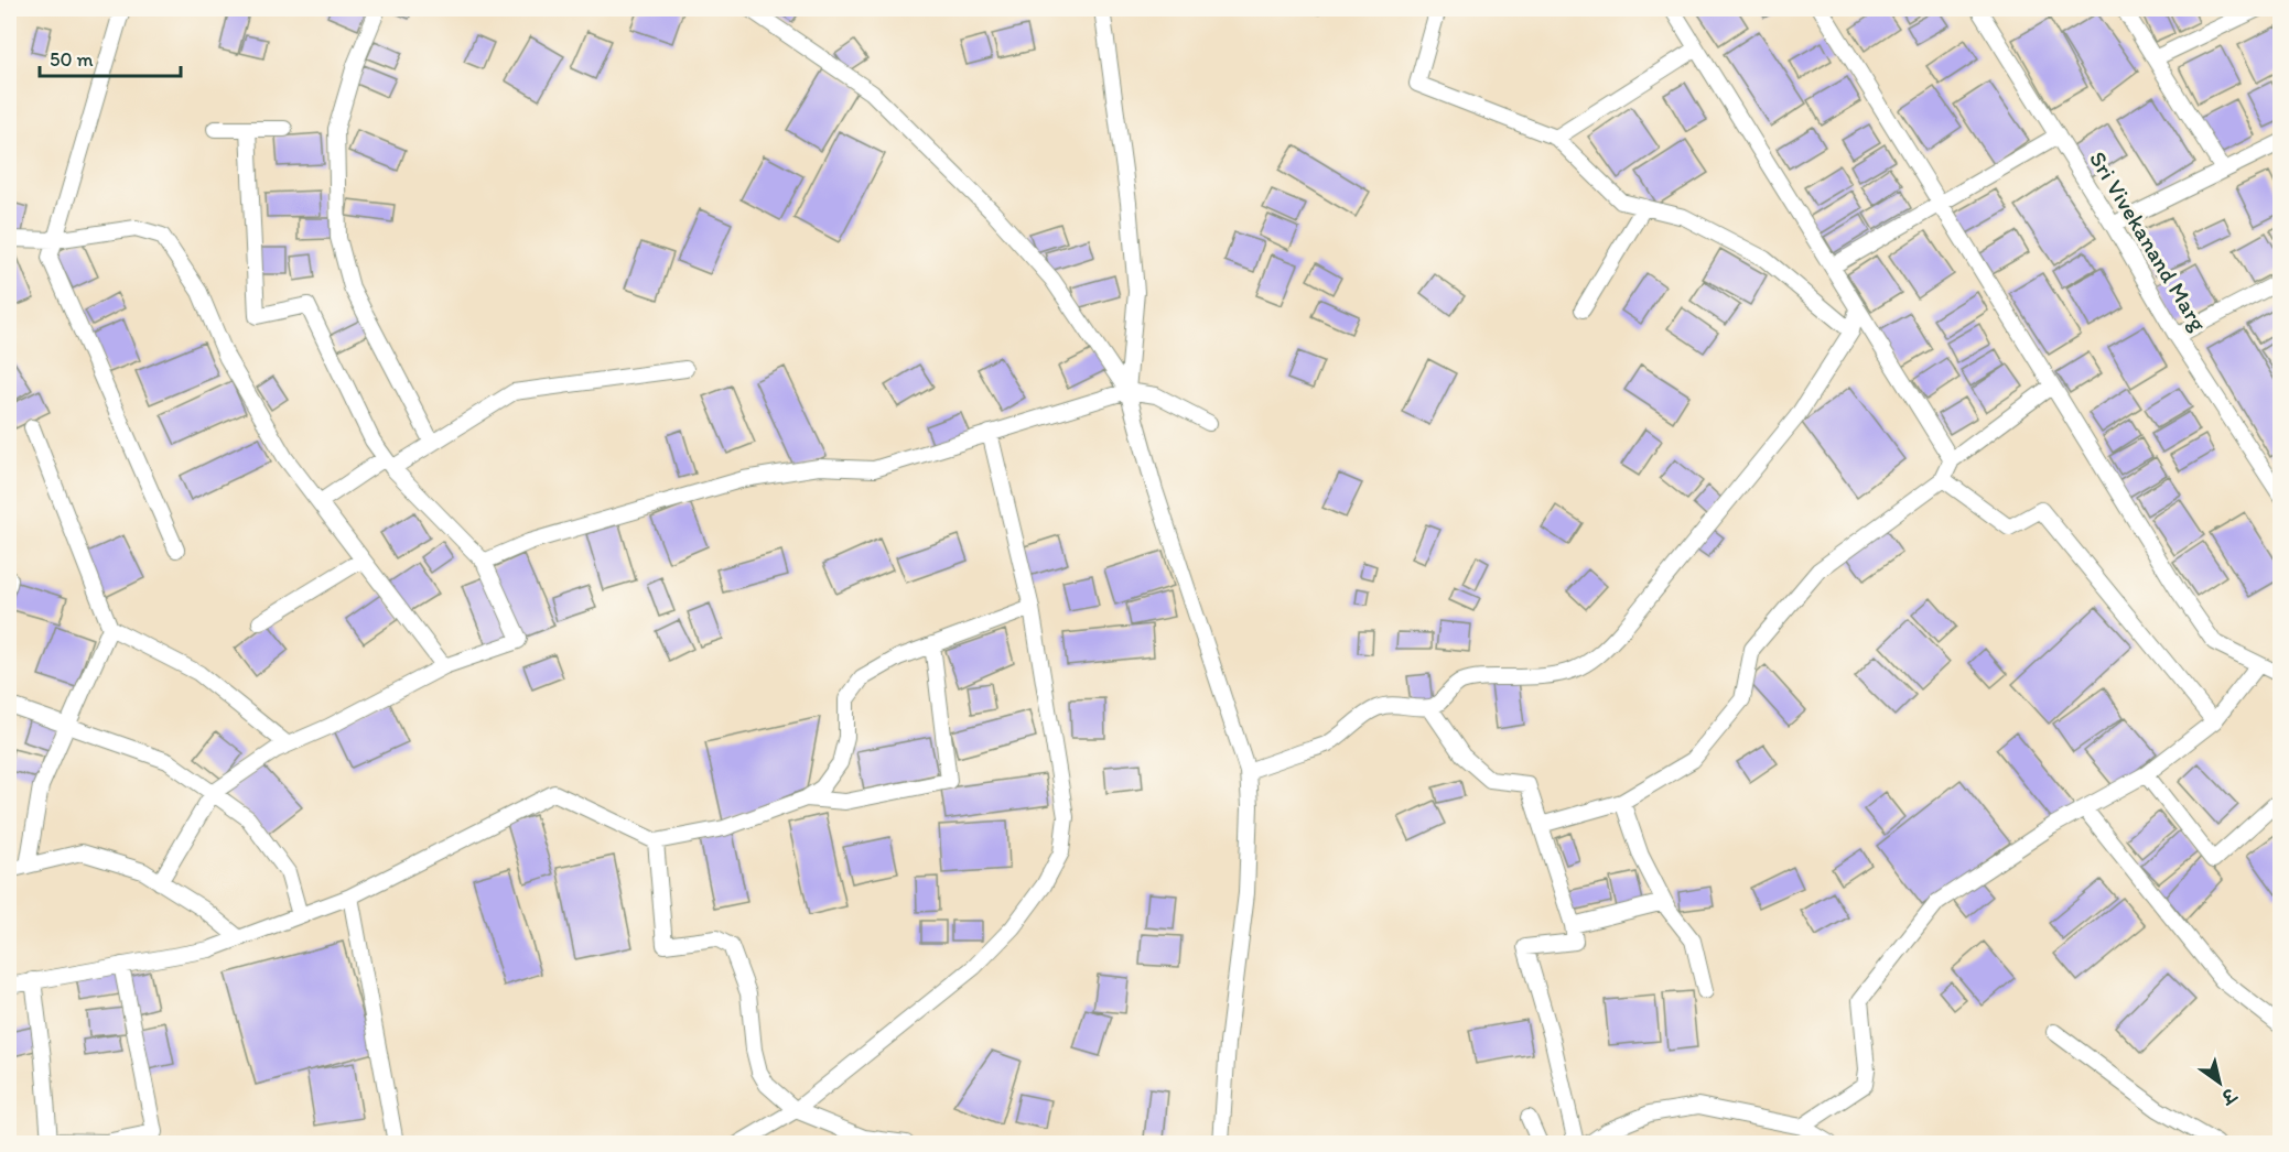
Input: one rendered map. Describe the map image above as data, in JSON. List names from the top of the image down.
{
  "streets": {
    "street": ["Sri Vivekanand Marg"]
  },
  "scale_bar": "50 m",
  "north": "bottom right"
}
